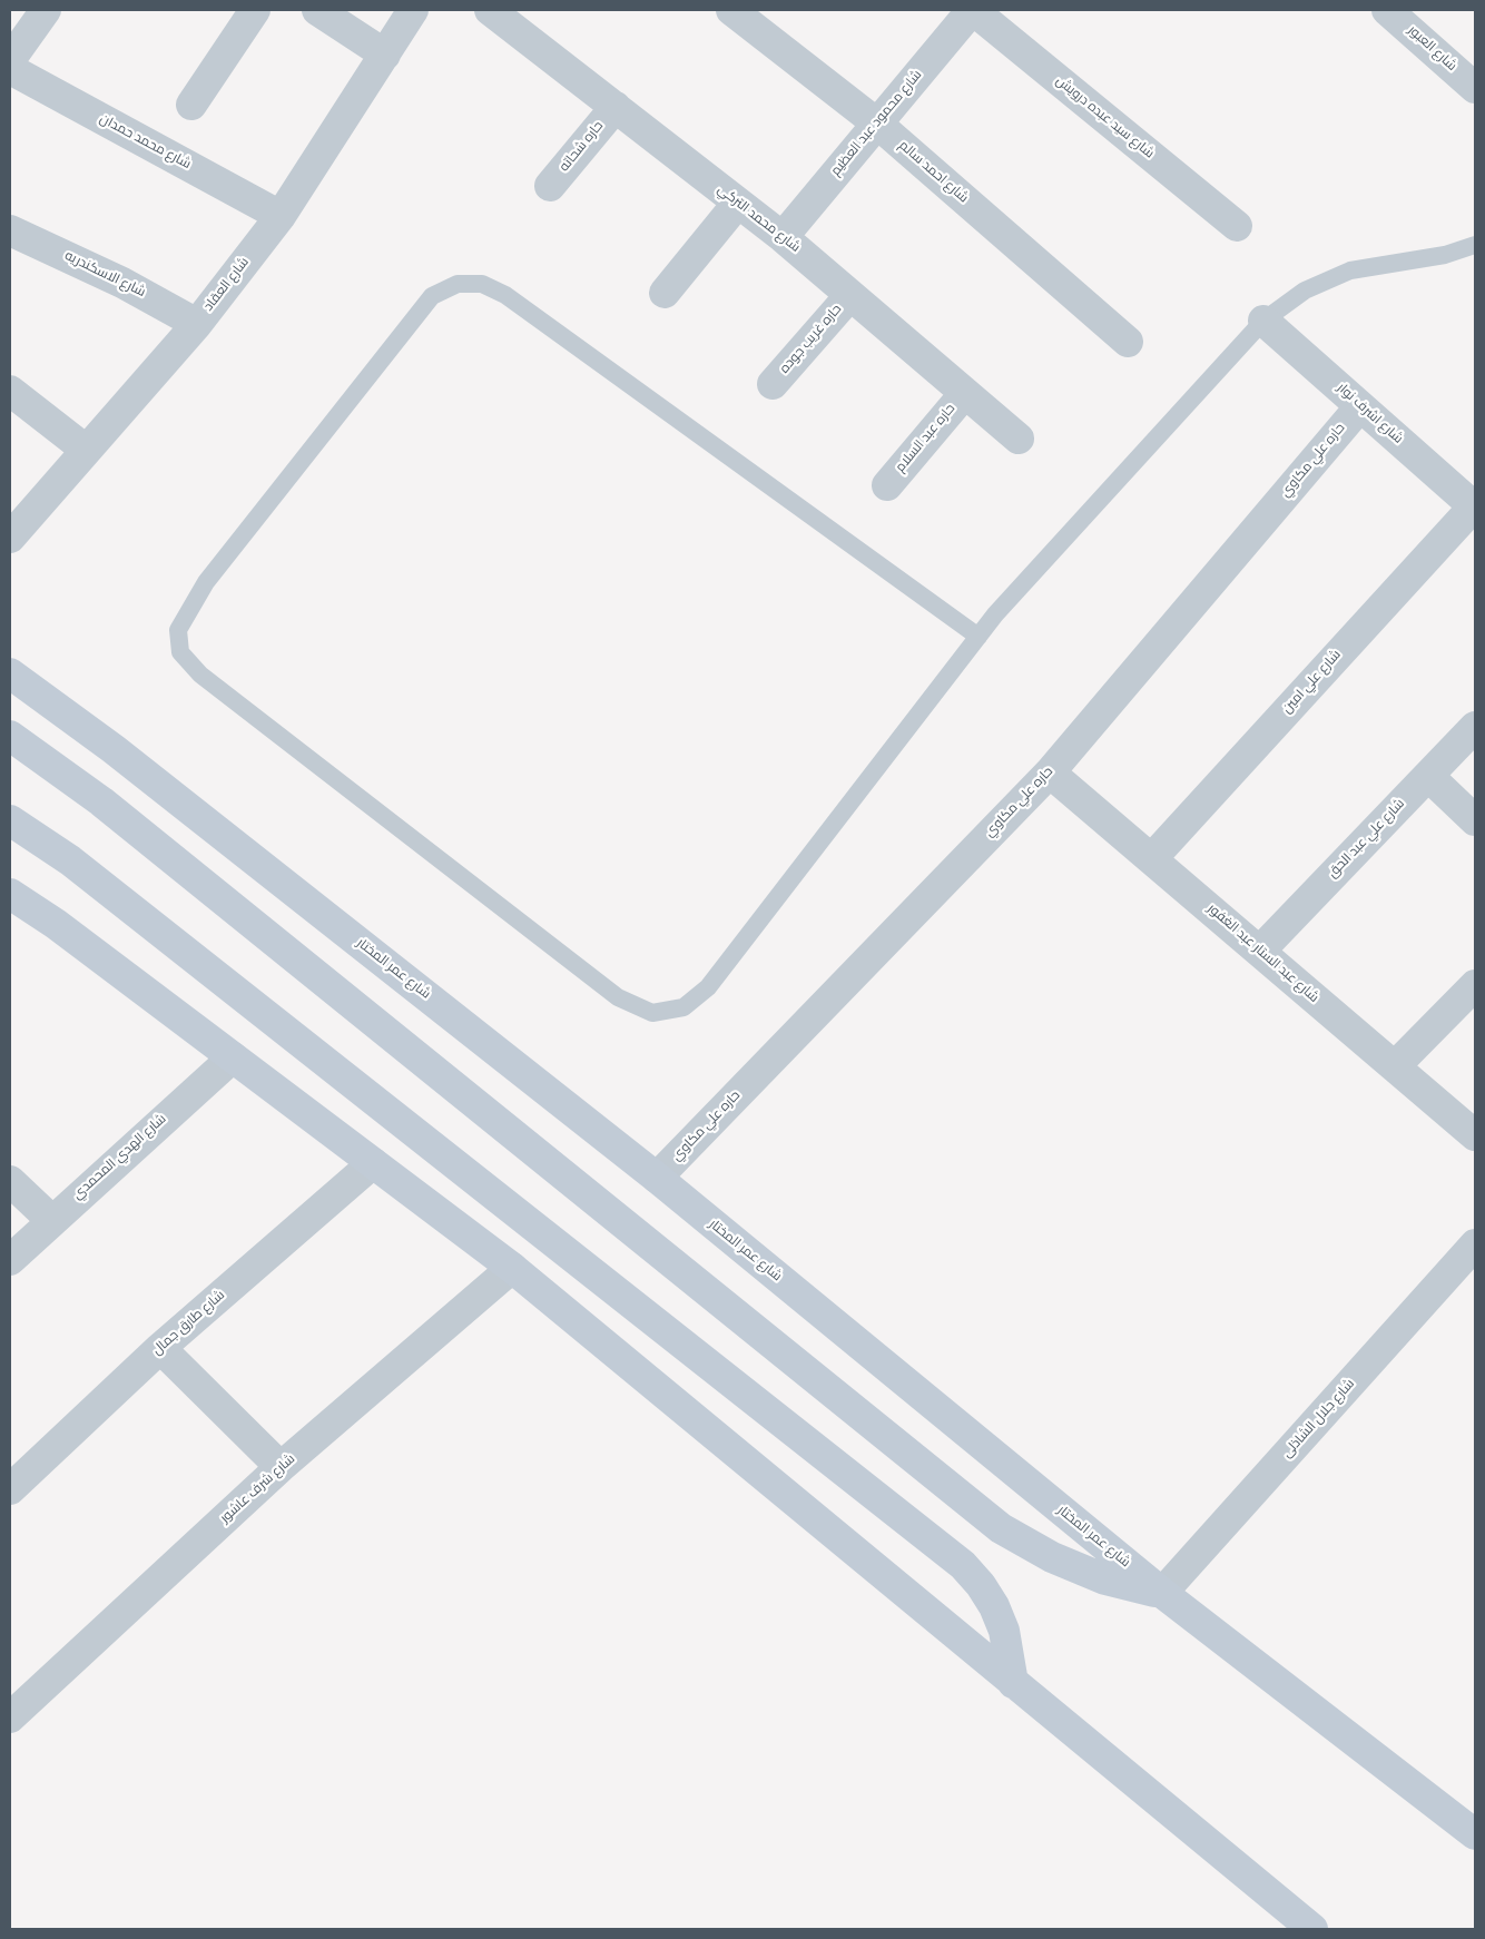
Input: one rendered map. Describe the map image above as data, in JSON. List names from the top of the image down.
{
  "streets": {
    "main road": ["شارع عمر المختار"],
    "street": [
      "شارع العبور",
      "شارع سيد عبده درويش",
      "شارع محمود عبد العظيم",
      "شارع محمد حمدان",
      "حاره شحاته",
      "شارع احمد سالم",
      "شارع محمد التركي",
      "شارع الاسكندريه",
      "شارع العقاد",
      "حاره غريب جوده",
      "شارع اشرف نوار",
      "حاره عبد السلام",
      "حاره علي مكاوي",
      "شارع علي امين",
      "شارع علي عبد الحق",
      "شارع عبد الستار عبد الغفور",
      "شارع الهدي المحمدي",
      "شارع طارق جمال",
      "شارع جلال الشاذلى",
      "شارع شرف عاشور"
    ]
  },
  "crossings": [
    ["شارع سيد عبده درويش", "شارع محمود عبد العظيم"],
    ["شارع محمود عبد العظيم", "شارع احمد سالم"],
    ["شارع محمود عبد العظيم", "شارع محمد التركي"],
    ["شارع محمد حمدان", "شارع العقاد"],
    ["حاره شحاته", "شارع محمد التركي"],
    ["شارع محمد التركي", "حاره غريب جوده"],
    ["شارع محمد التركي", "حاره عبد السلام"],
    ["شارع الاسكندريه", "شارع العقاد"],
    ["شارع اشرف نوار", "حاره علي مكاوي"],
    ["شارع اشرف نوار", "شارع علي امين"],
    ["حاره علي مكاوي", "شارع عبد الستار عبد الغفور"],
    ["حاره علي مكاوي", "شارع عمر المختار"],
    ["شارع علي امين", "شارع عبد الستار عبد الغفور"],
    ["شارع علي عبد الحق", "شارع عبد الستار عبد الغفور"],
    ["شارع عمر المختار", "شارع جلال الشاذلى"]
  ]
}
